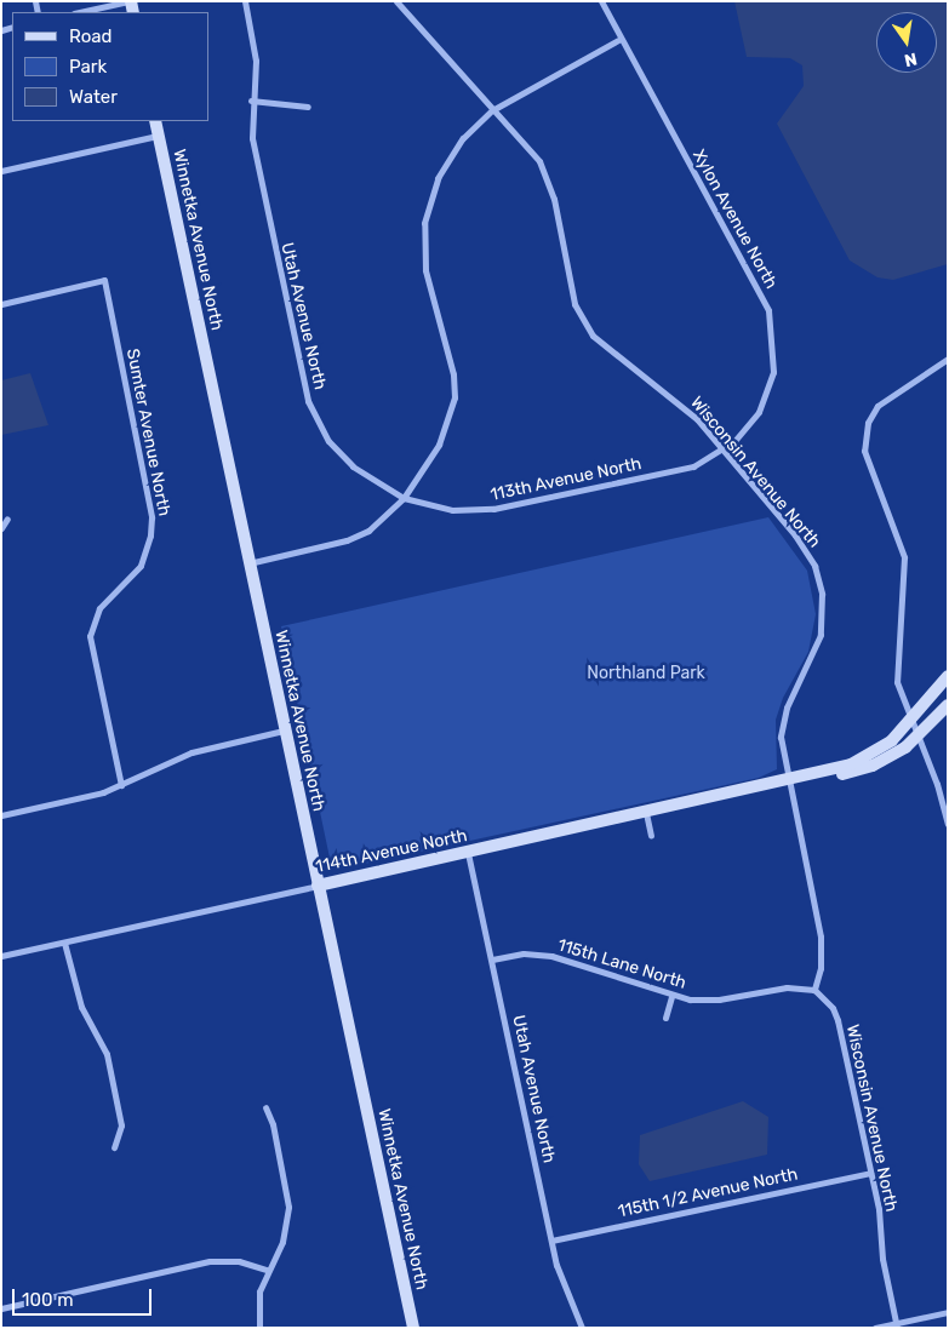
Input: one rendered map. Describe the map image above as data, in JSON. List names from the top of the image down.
{
  "streets": {
    "street": [
      "Xylon Avenue North",
      "Winnetka Avenue North",
      "Utah Avenue North",
      "Sumter Avenue North",
      "Wisconsin Avenue North",
      "113th Avenue North",
      "114th Avenue North",
      "115th Lane North",
      "115th 1/2 Avenue North"
    ]
  },
  "crossings": [
    ["Xylon Avenue North", "Wisconsin Avenue North"],
    ["Xylon Avenue North", "113th Avenue North"],
    ["Winnetka Avenue North", "114th Avenue North"],
    ["Utah Avenue North", "113th Avenue North"],
    ["Utah Avenue North", "114th Avenue North"],
    ["Utah Avenue North", "115th Lane North"],
    ["Utah Avenue North", "115th 1/2 Avenue North"],
    ["Wisconsin Avenue North", "113th Avenue North"],
    ["Wisconsin Avenue North", "114th Avenue North"],
    ["Wisconsin Avenue North", "115th Lane North"],
    ["Wisconsin Avenue North", "115th 1/2 Avenue North"]
  ],
  "parks": ["Northland Park"],
  "legend": ["Road", "Park", "Water"],
  "scale_bar": "100 m",
  "north": "bottom"
}
